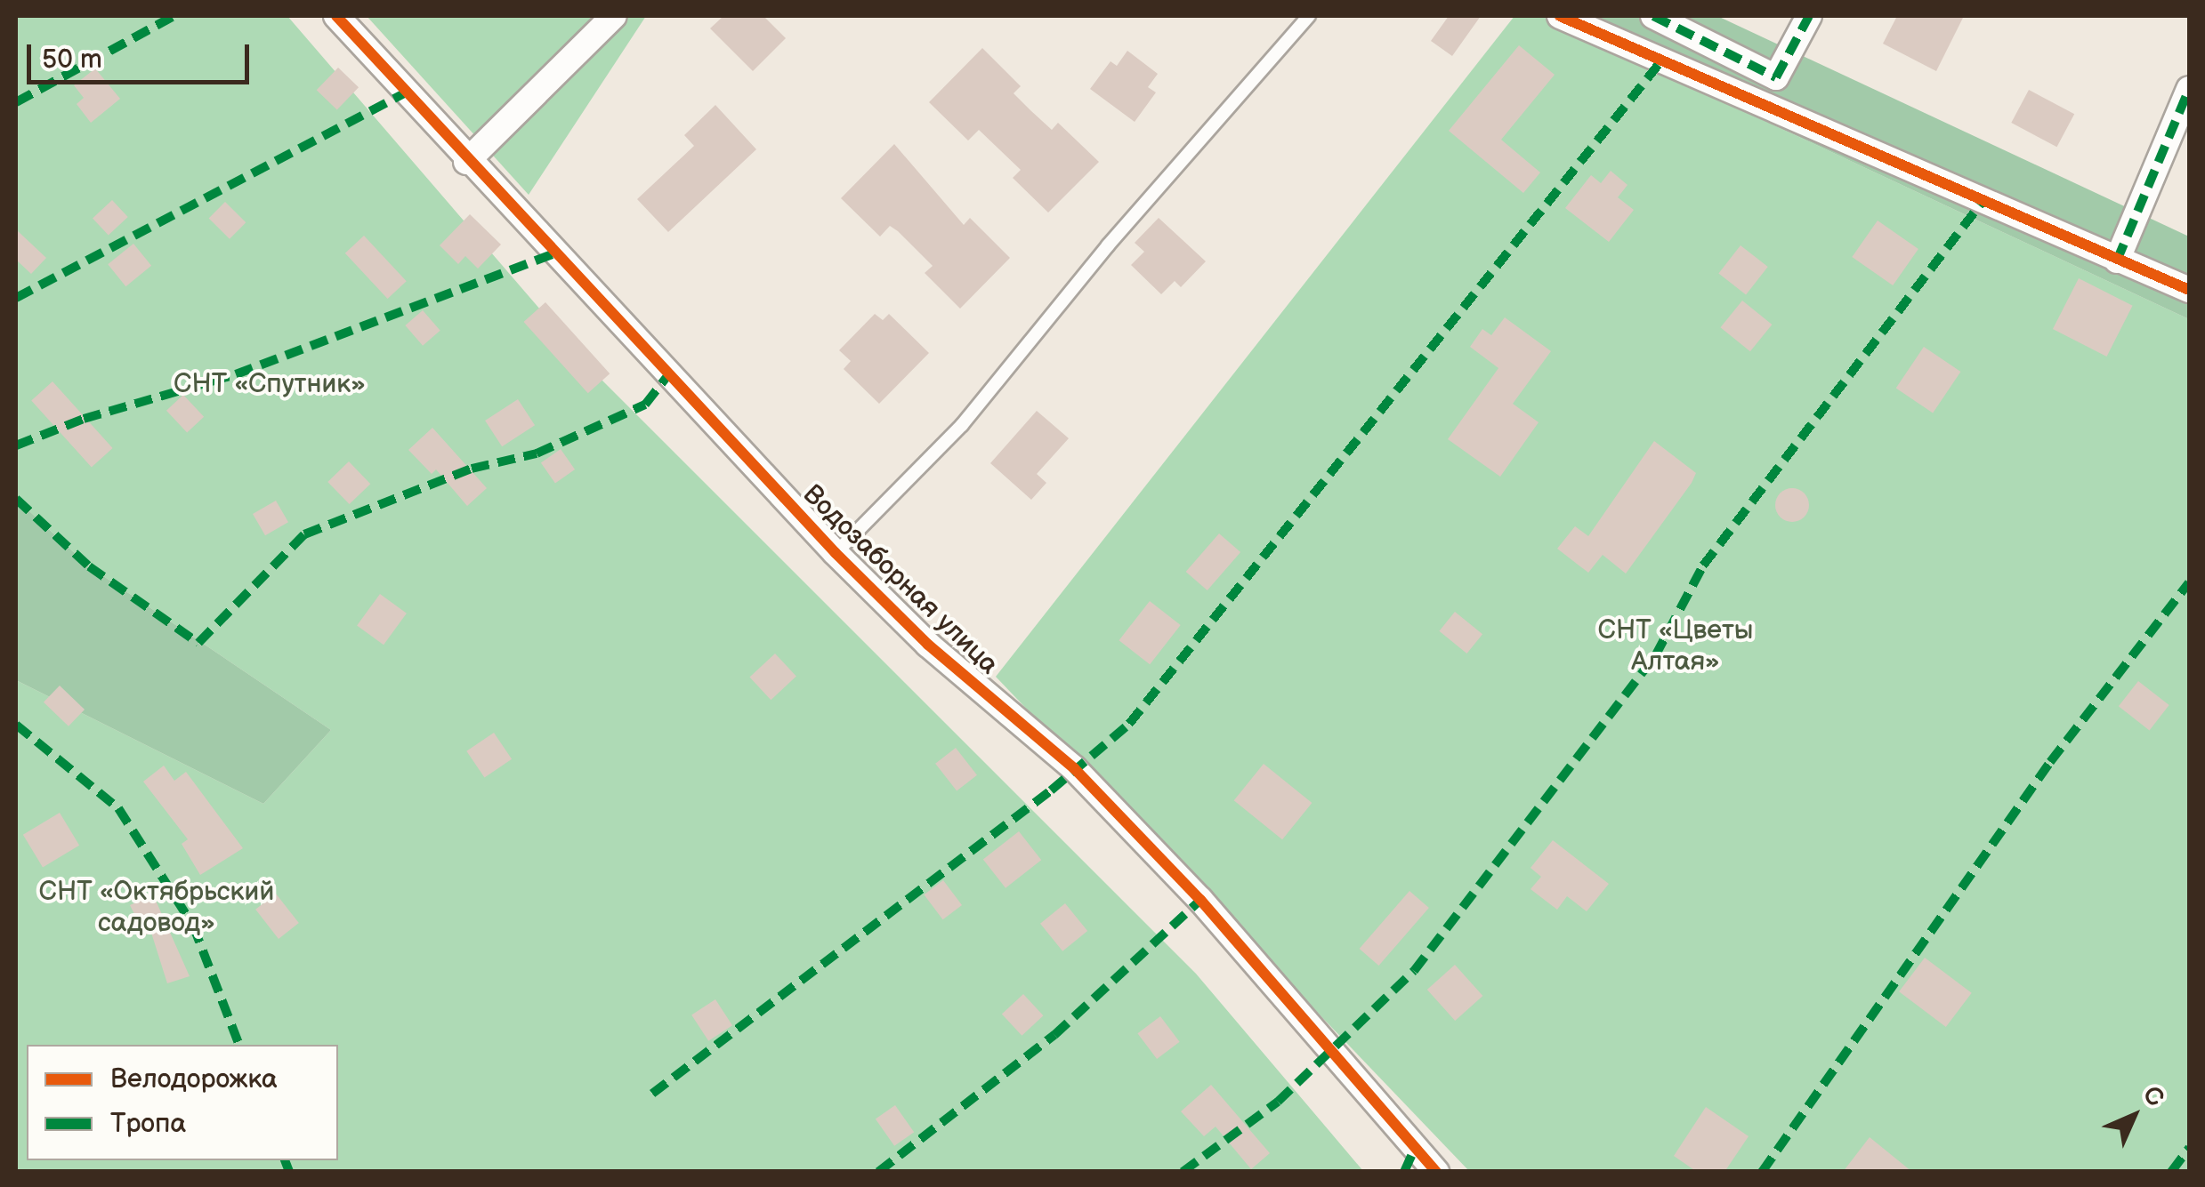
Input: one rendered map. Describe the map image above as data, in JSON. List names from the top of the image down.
{
  "streets": {
    "street": ["Водозаборная улица"]
  },
  "parks": ["СНТ «Спутник»", "СНТ «Цветы Алтая»", "СНТ «Октябрьский садовод»"],
  "legend": ["Велодорожка", "Тропа"],
  "scale_bar": "50 m",
  "north": "top right"
}
